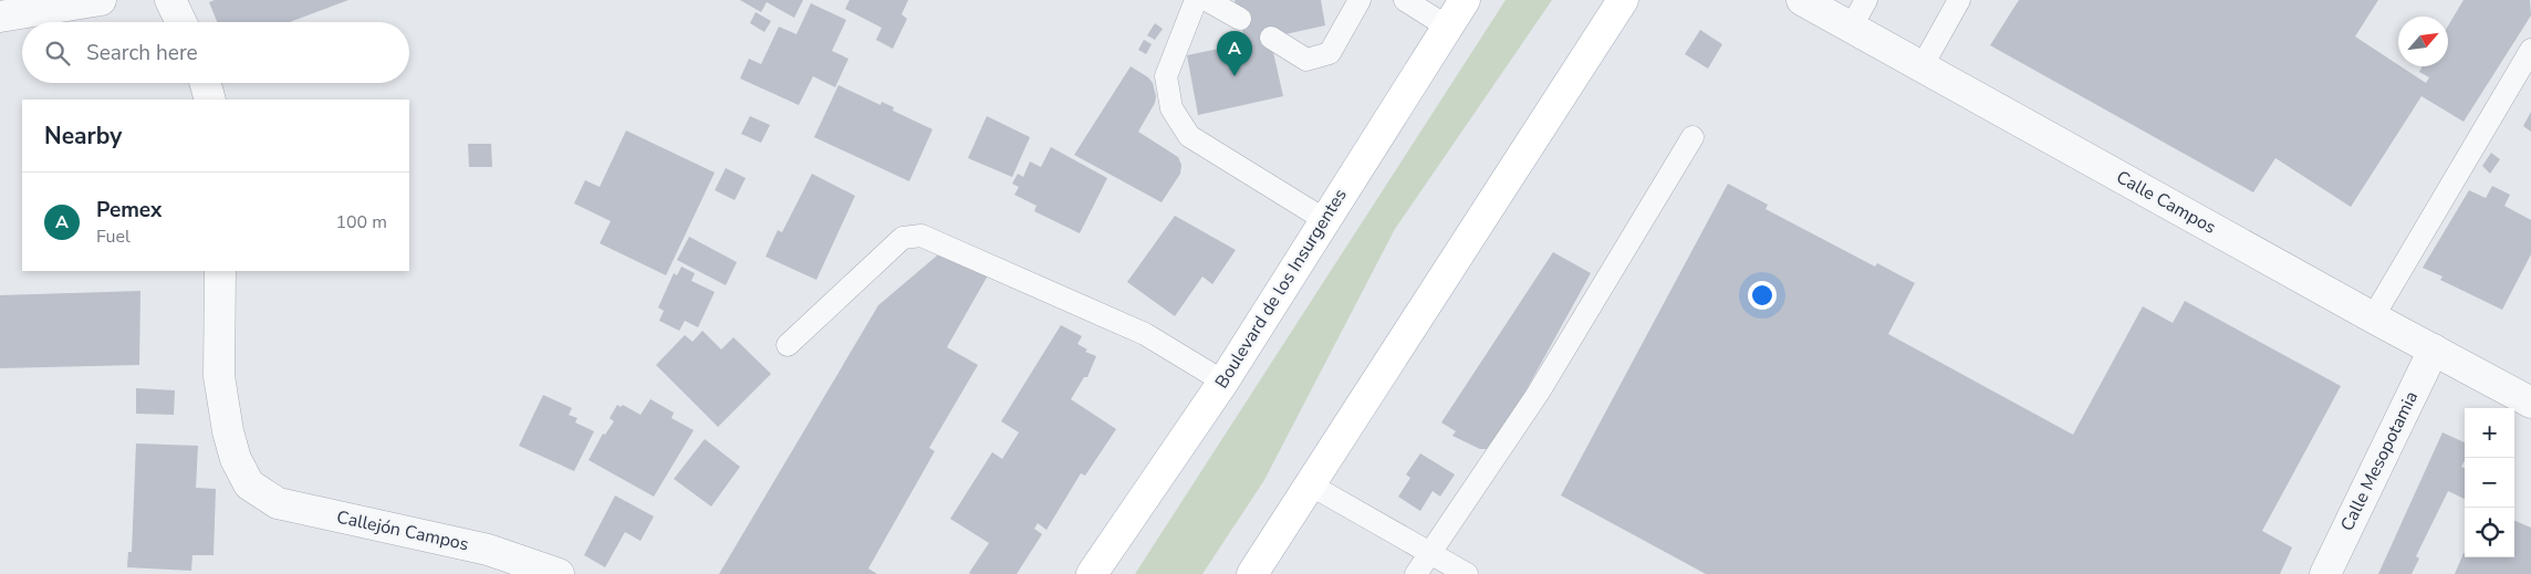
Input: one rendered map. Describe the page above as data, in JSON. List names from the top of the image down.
{
  "streets": {
    "main road": ["Boulevard de los Insurgentes"],
    "street": ["Calle Campos", "Calle Mesopotamia", "Callejón Campos"]
  },
  "crossings": [
    ["Calle Campos", "Calle Mesopotamia"]
  ],
  "north": "top right",
  "page": {
    "search": "Search here",
    "pins": "A",
    "heading": "Nearby",
    "list": [
      {
        "mark": "A",
        "name": "Pemex",
        "note": "Fuel",
        "value": "100 m"
      }
    ],
    "map_buttons": ["+", "−"]
  }
}
